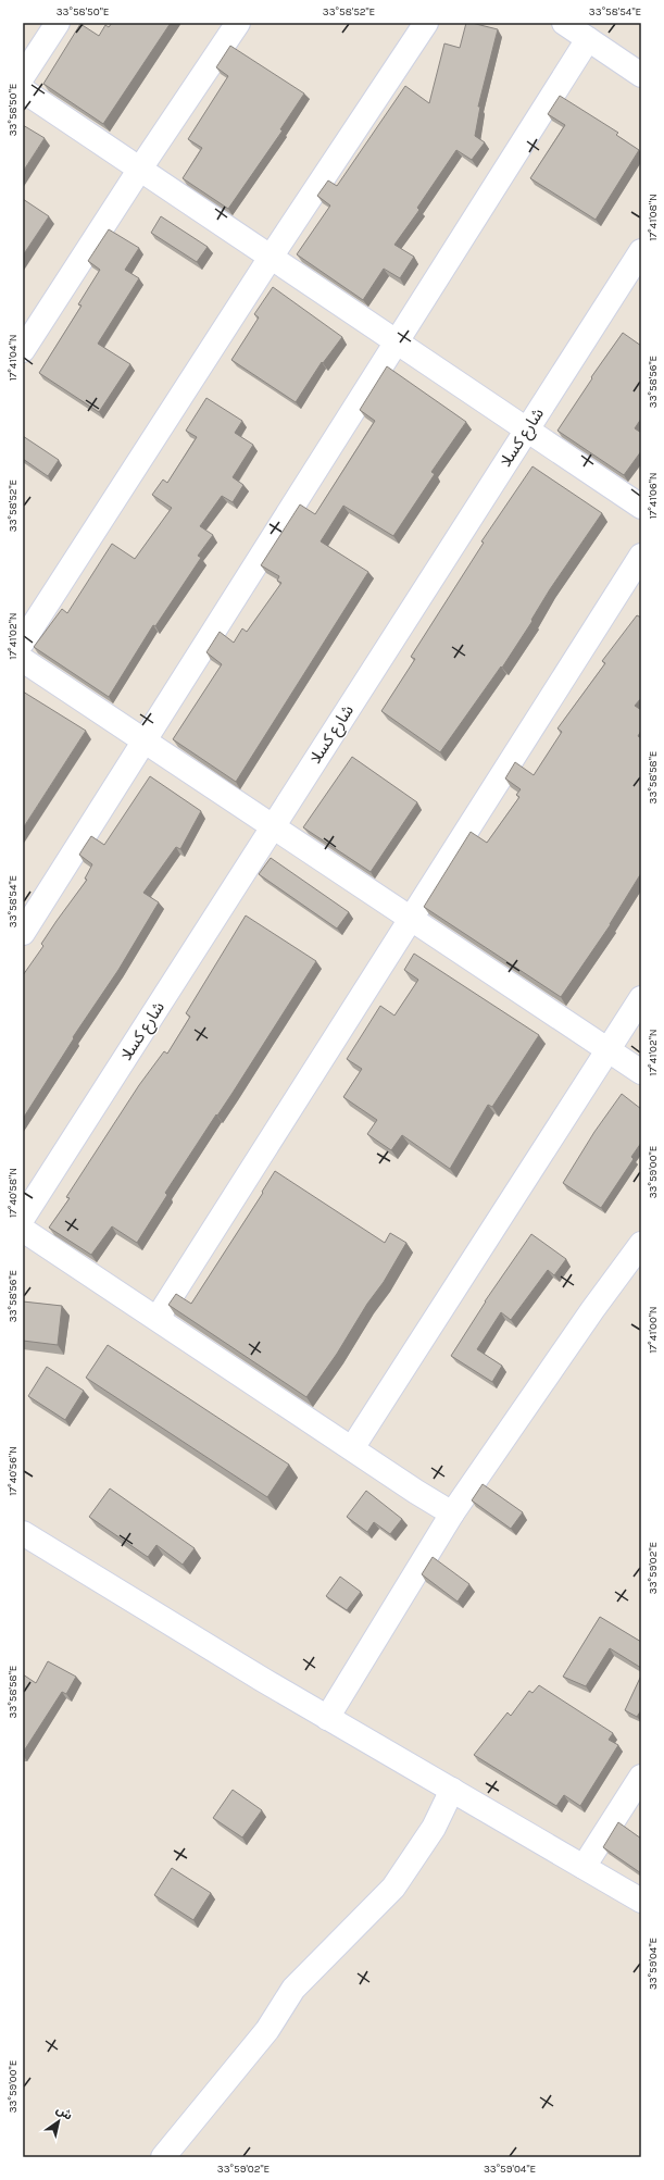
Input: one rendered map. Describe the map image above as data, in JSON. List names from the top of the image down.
{
  "streets": {
    "street": ["شارع كسلا"]
  },
  "north": "top right",
  "coordinates": [
    "33°58'50\"E",
    "33°58'52\"E",
    "33°58'54\"E",
    "17°41'08\"N",
    "17°41'04\"N",
    "33°58'56\"E",
    "17°41'06\"N",
    "17°41'02\"N",
    "33°58'58\"E",
    "33°59'00\"E",
    "17°40'58\"N",
    "17°41'00\"N",
    "17°40'56\"N",
    "33°59'02\"E",
    "33°59'04\"E"
  ]
}
